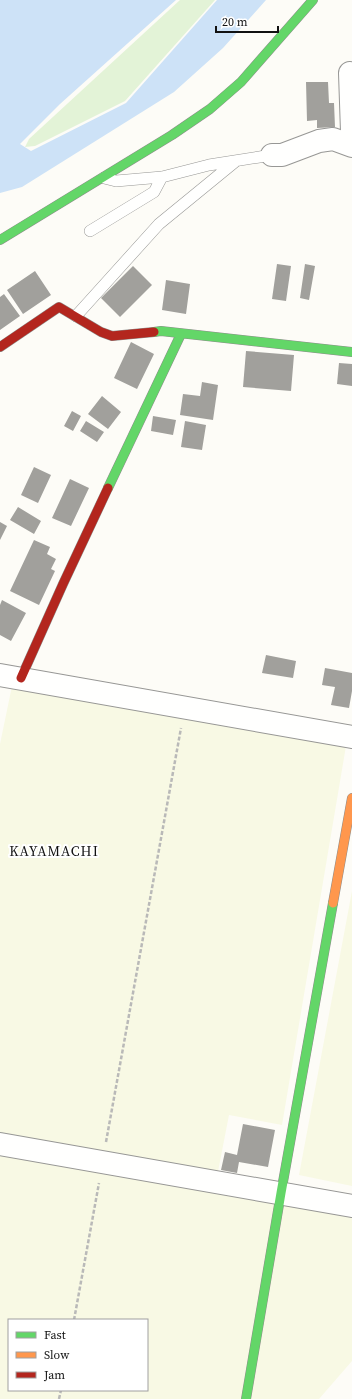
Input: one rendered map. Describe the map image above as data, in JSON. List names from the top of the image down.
{
  "districts": ["KAYAMACHI"],
  "legend": ["Fast", "Slow", "Jam"],
  "scale_bar": "20 m"
}
